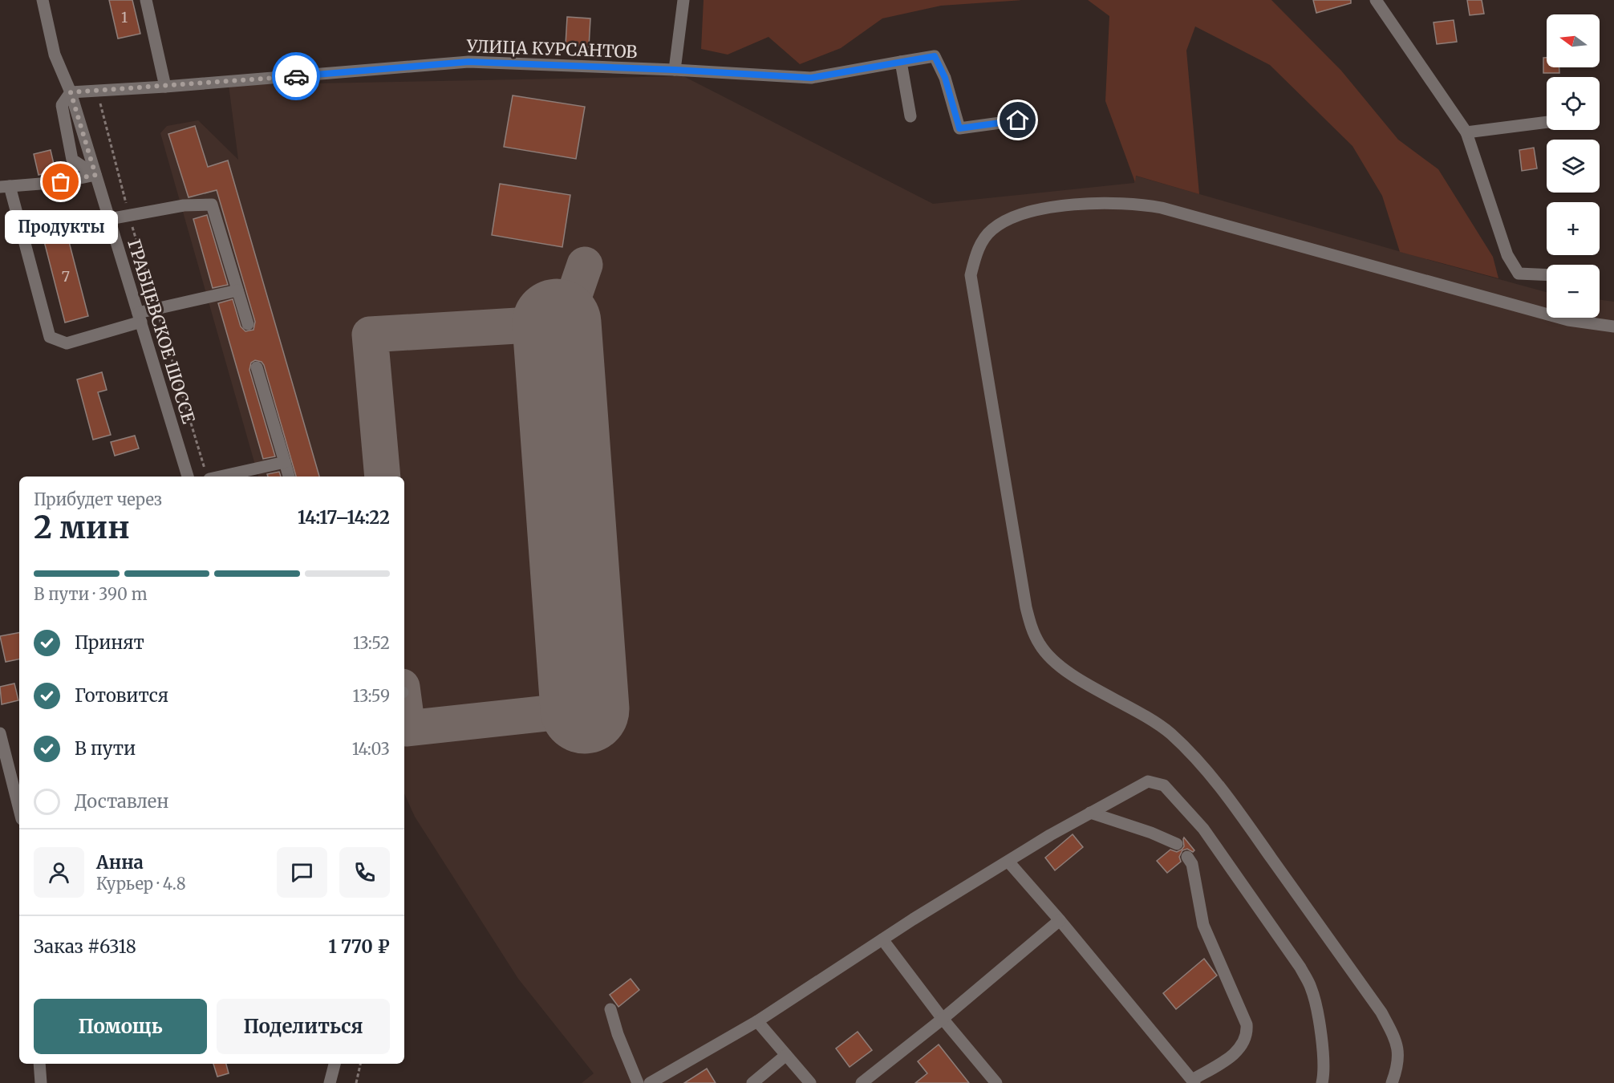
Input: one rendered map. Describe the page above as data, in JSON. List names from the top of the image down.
{
  "streets": {
    "street": ["УЛИЦА КУРСАНТОВ", "ГРАБЦЕВСКОЕ ШОССЕ"]
  },
  "crossings": [
    ["УЛИЦА КУРСАНТОВ", "ГРАБЦЕВСКОЕ ШОССЕ"]
  ],
  "places": ["Продукты"],
  "house_numbers": ["1", "7"],
  "north": "left",
  "page": {
    "map_buttons": ["+", "−"],
    "bubble": "Продукты",
    "heading": ["2 мин", "Прибудет через", "14:17–14:22"],
    "panel": [
      "Анна",
      "Курьер · 4.8",
      "Заказ #6318",
      "1 770 ₽"
    ],
    "bar": "В пути · 390 m",
    "list": [
      ["Принят", "13:52"],
      ["Готовится", "13:59"],
      ["В пути", "14:03"],
      "Доставлен"
    ],
    "buttons": ["Помощь", "Поделиться"]
  }
}
